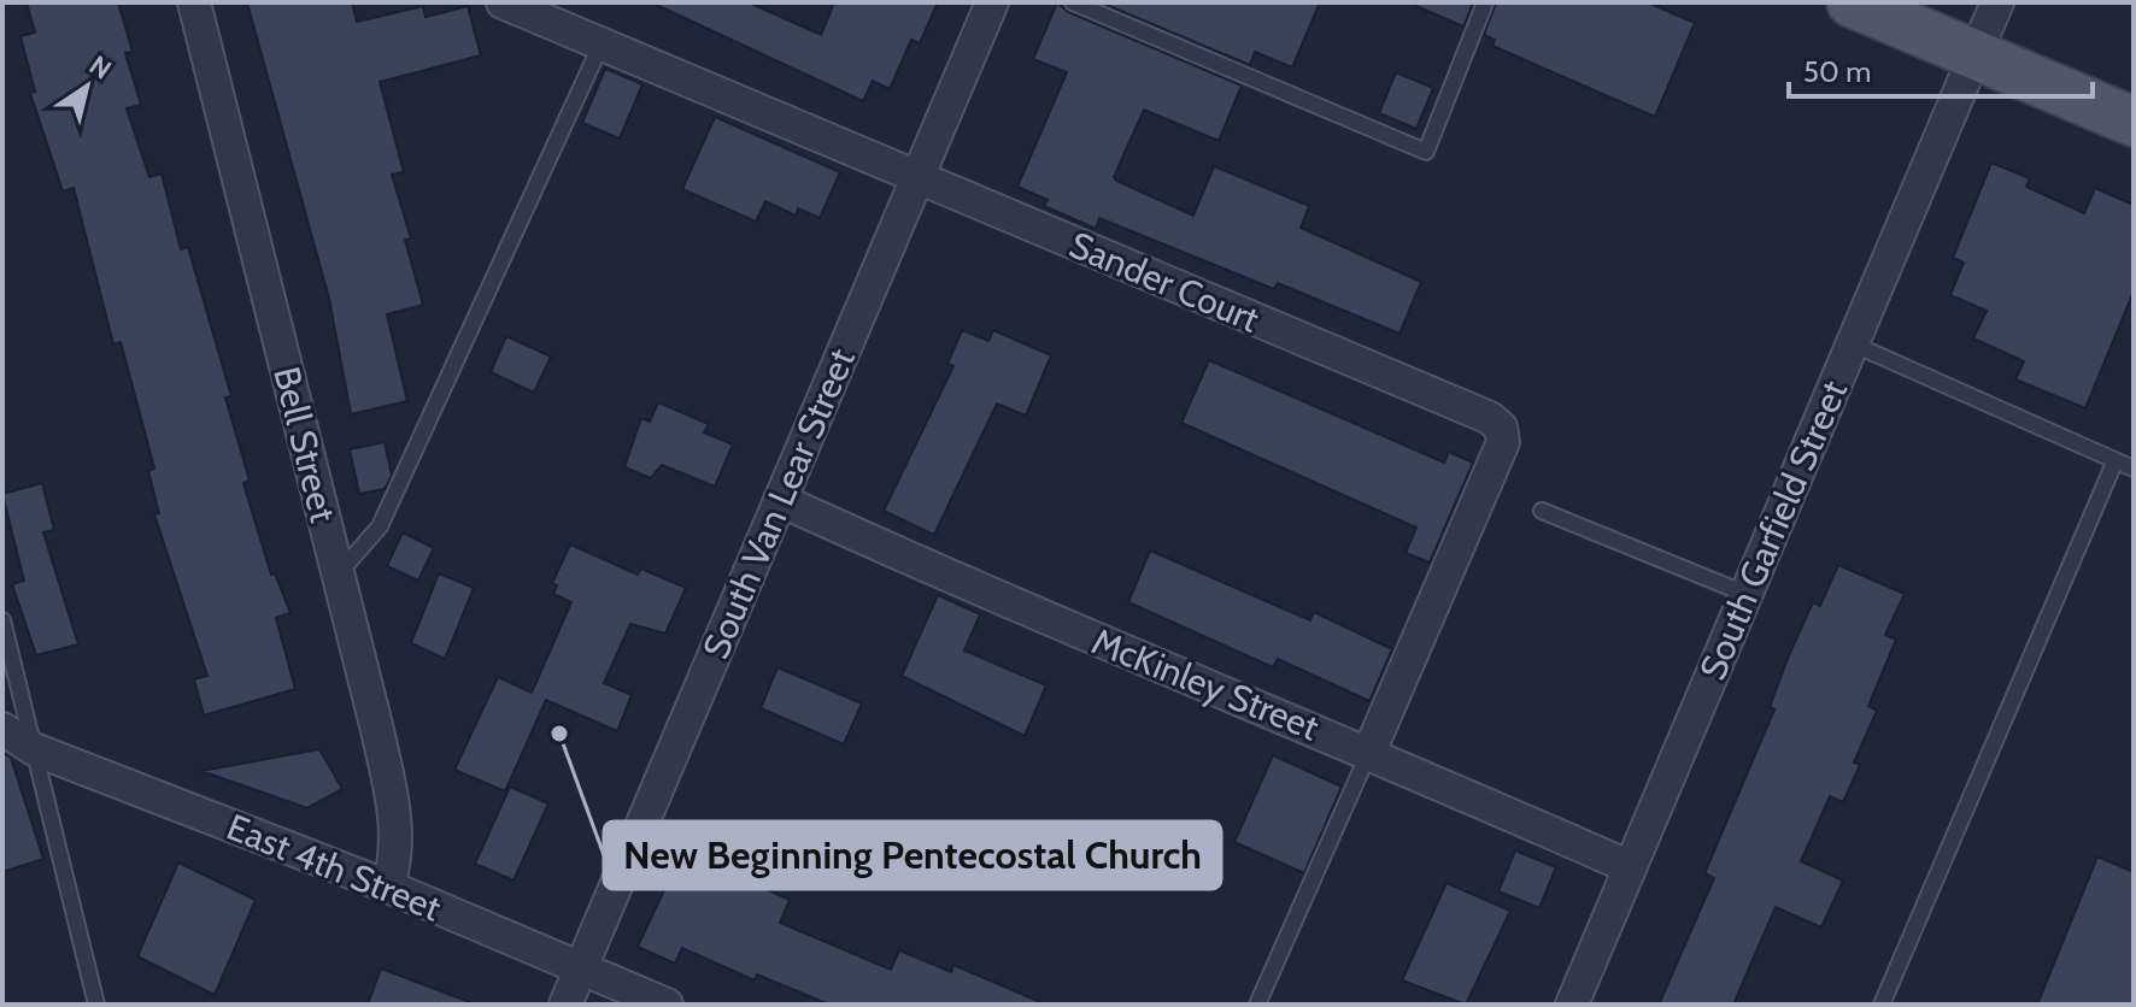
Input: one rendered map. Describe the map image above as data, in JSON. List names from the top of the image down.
{
  "streets": {
    "street": [
      "Sander Court",
      "Bell Street",
      "South Van Lear Street",
      "South Garfield Street",
      "McKinley Street",
      "East 4th Street"
    ]
  },
  "crossings": [
    ["Sander Court", "South Van Lear Street"],
    ["Sander Court", "McKinley Street"],
    ["Bell Street", "East 4th Street"],
    ["South Van Lear Street", "McKinley Street"],
    ["South Van Lear Street", "East 4th Street"],
    ["South Garfield Street", "McKinley Street"]
  ],
  "places": ["New Beginning Pentecostal Church"],
  "scale_bar": "50 m",
  "north": "top right"
}
